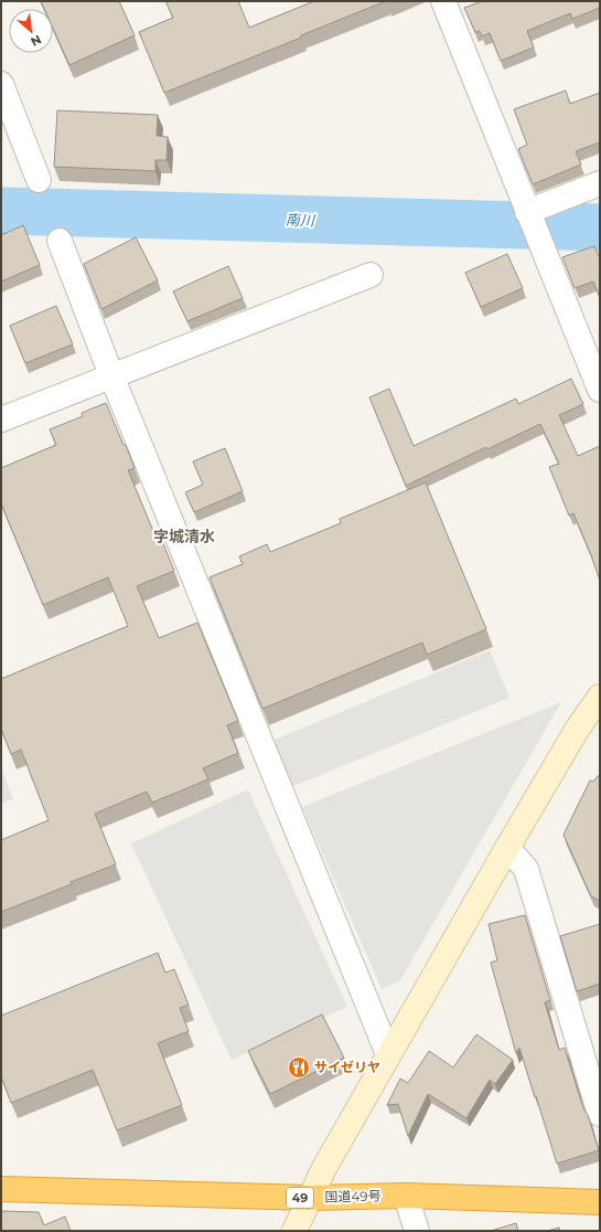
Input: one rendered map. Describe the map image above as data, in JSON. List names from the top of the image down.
{
  "streets": {
    "highway": ["国道49号", "49"]
  },
  "districts": ["字城清水"],
  "water": ["南川"],
  "places": {
    "restaurant": ["サイゼリヤ"]
  },
  "north": "bottom right"
}
